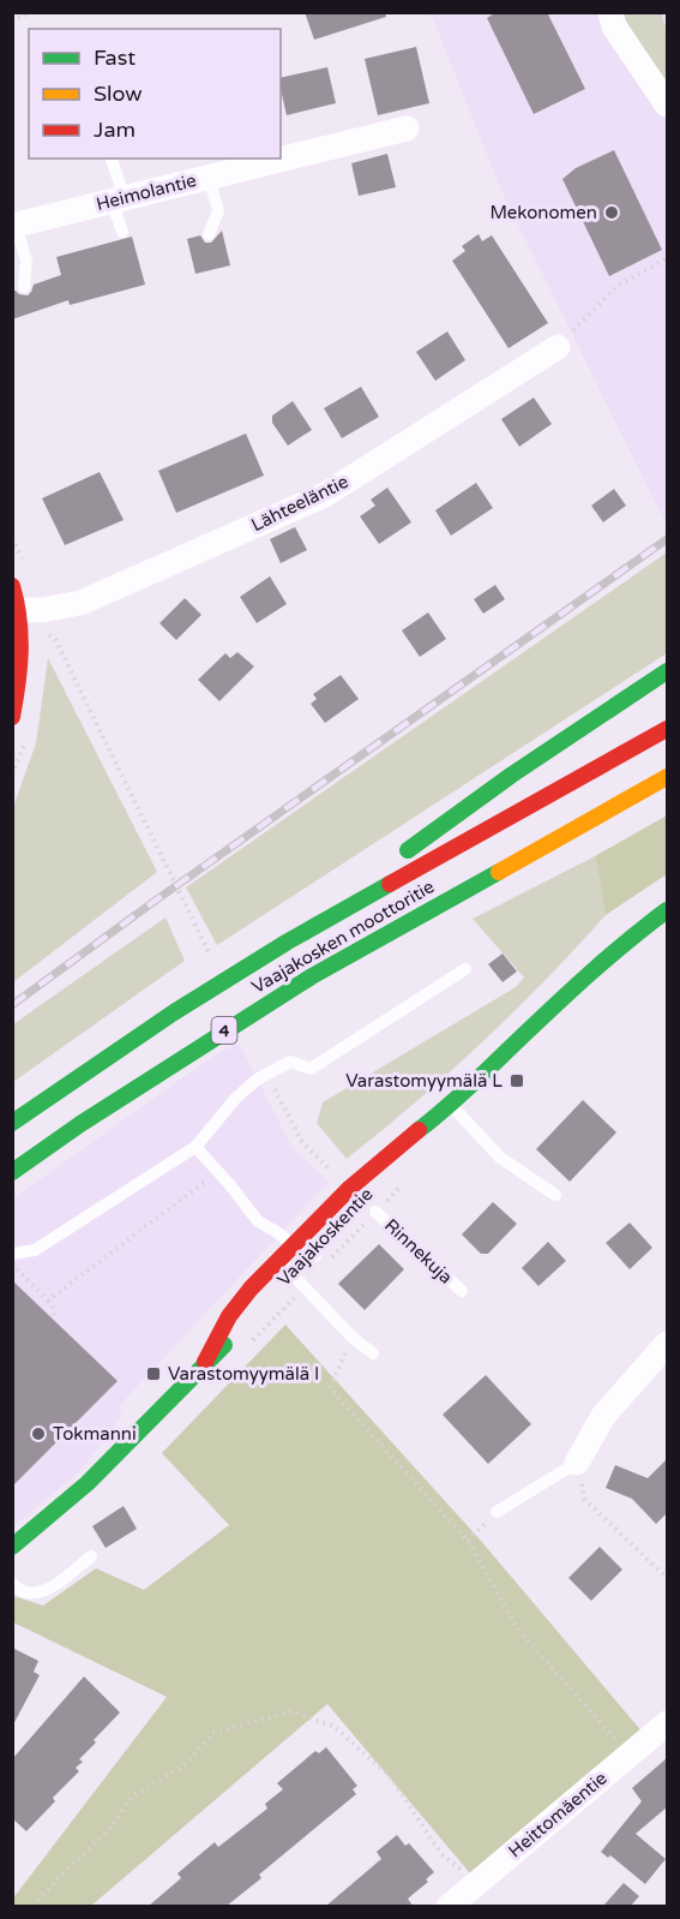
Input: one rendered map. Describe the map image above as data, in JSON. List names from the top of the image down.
{
  "streets": {
    "main road": ["Vaajakosken moottoritie", "4", "Vaajakoskentie"],
    "street": ["Heimolantie", "Lähteeläntie", "Heittomäentie"],
    "lane": ["Rinnekuja"]
  },
  "crossings": [
    ["Vaajakoskentie", "Rinnekuja"]
  ],
  "places": {
    "other": ["Mekonomen", "Tokmanni"],
    "transit": ["Varastomyymälä L", "Varastomyymälä I"]
  },
  "legend": ["Fast", "Slow", "Jam"]
}
